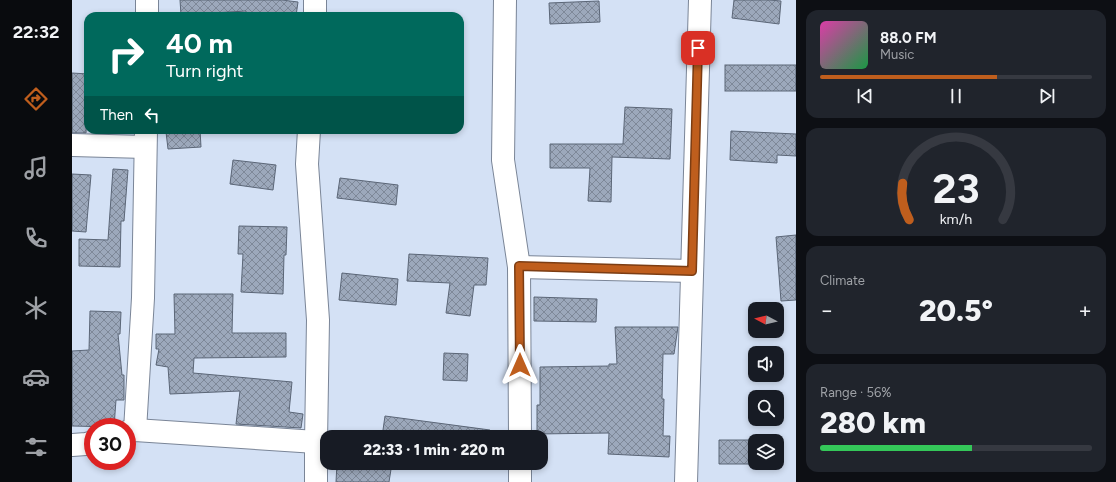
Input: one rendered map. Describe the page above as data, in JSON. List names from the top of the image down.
{
  "north": "left",
  "page": {
    "tabs": "22:32",
    "turn": ["40 m", "Turn right"],
    "song": ["88.0 FM", "Music"],
    "then": "Then",
    "tile": [
      "Climate",
      ["Range · 56%", "280 km"]
    ],
    "heat": ["−", "20.5°", "+"],
    "limit": "30",
    "trip": "22:33 · 1 min · 220 m",
    "gauge": ["23", "km/h"]
  }
}
